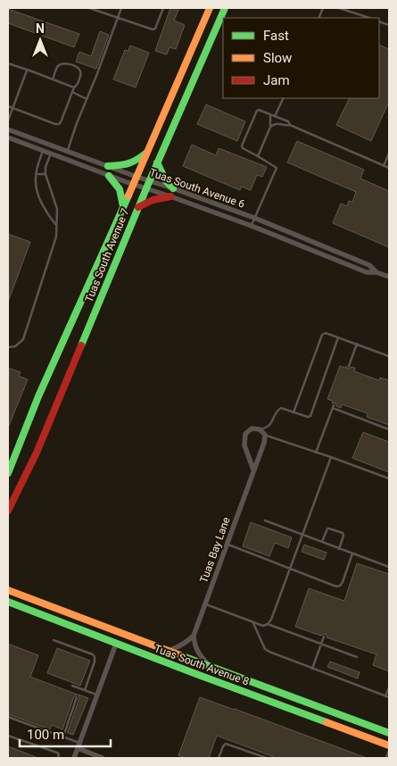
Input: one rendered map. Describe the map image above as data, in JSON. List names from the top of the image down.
{
  "streets": {
    "street": [
      "Tuas South Avenue 6",
      "Tuas South Avenue 7",
      "Tuas Bay Lane",
      "Tuas South Avenue 8"
    ]
  },
  "crossings": [
    ["Tuas South Avenue 6", "Tuas South Avenue 7"]
  ],
  "legend": ["Fast", "Slow", "Jam"],
  "scale_bar": "100 m",
  "north": "top"
}
